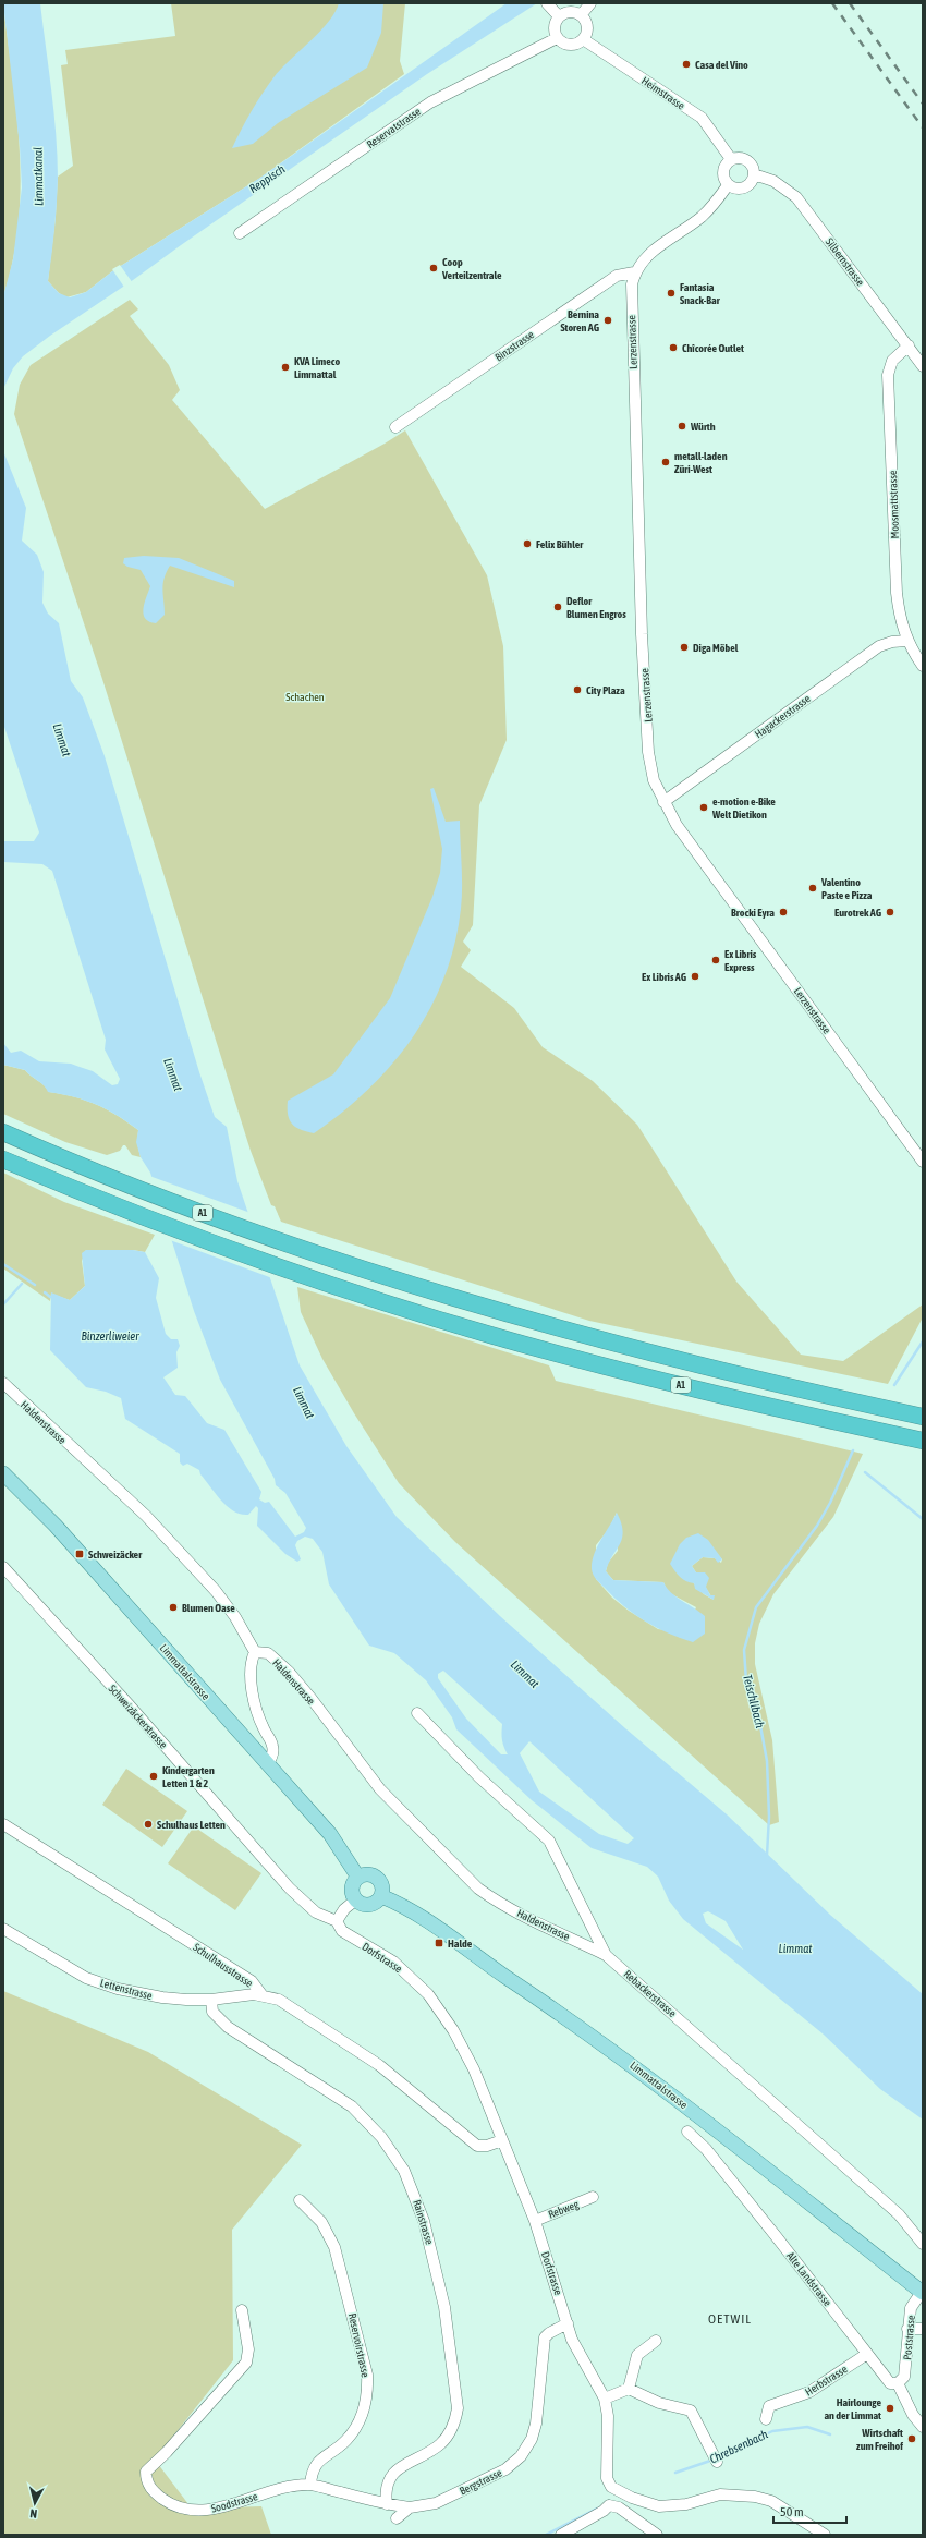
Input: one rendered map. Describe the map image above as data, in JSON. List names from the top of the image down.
{
  "streets": {
    "highway": ["A1"],
    "main road": ["Limmattalstrasse"],
    "street": [
      "Heimstrasse",
      "Reservatstrasse",
      "Silbernstrasse",
      "Lerzenstrasse",
      "Binzstrasse",
      "Moosmattstrasse",
      "Hagackerstrasse",
      "Haldenstrasse",
      "Schweizäckerstrasse",
      "Dorfstrasse",
      "Schulhausstrasse",
      "Lettenstrasse",
      "Rebackerstrasse",
      "Rebweg",
      "Rainstrasse",
      "Alte Landstrasse",
      "Poststrasse",
      "Reservoirstrasse",
      "Herbstrasse",
      "Bergstrasse",
      "Soodstrasse"
    ]
  },
  "crossings": [
    ["Heimstrasse", "Reservatstrasse"],
    ["Heimstrasse", "Silbernstrasse"],
    ["Heimstrasse", "Lerzenstrasse"],
    ["Silbernstrasse", "Lerzenstrasse"],
    ["Silbernstrasse", "Moosmattstrasse"],
    ["Lerzenstrasse", "Binzstrasse"],
    ["Lerzenstrasse", "Hagackerstrasse"],
    ["Moosmattstrasse", "Hagackerstrasse"],
    ["Haldenstrasse", "Rebackerstrasse"],
    ["Limmattalstrasse", "Poststrasse"],
    ["Schweizäckerstrasse", "Dorfstrasse"],
    ["Dorfstrasse", "Schulhausstrasse"],
    ["Dorfstrasse", "Rebweg"],
    ["Dorfstrasse", "Bergstrasse"],
    ["Schulhausstrasse", "Lettenstrasse"],
    ["Lettenstrasse", "Rainstrasse"],
    ["Rainstrasse", "Soodstrasse"],
    ["Alte Landstrasse", "Poststrasse"],
    ["Alte Landstrasse", "Herbstrasse"],
    ["Reservoirstrasse", "Soodstrasse"],
    ["Bergstrasse", "Soodstrasse"]
  ],
  "districts": ["OETWIL"],
  "water": [
    "Limmatkanal",
    "Reppisch",
    "Limmat",
    "Binzerliweier",
    "Teischlibach",
    "Chrebsenbach"
  ],
  "parks": ["Schachen"],
  "places": {
    "other": [
      "Casa del Vino",
      "Coop Verteilzentrale",
      "Fantasia Snack-Bar",
      "Bernina Storen AG",
      "Chîcorée Outlet",
      "KVA Limeco Limmattal",
      "Würth",
      "metall-laden Züri-West",
      "Felix Bühler",
      "Deflor Blumen Engros",
      "Diga Möbel",
      "City Plaza",
      "e-motion e-Bike Welt Dietikon",
      "Valentino Paste e Pizza",
      "Brocki Eyra",
      "Eurotrek AG",
      "Ex Libris Express",
      "Ex Libris AG",
      "Blumen Oase",
      "Kindergarten Letten 1 & 2",
      "Schulhaus Letten",
      "Hairlounge an der Limmat",
      "Wirtschaft zum Freihof"
    ],
    "transit": ["Schweizäcker", "Halde"]
  },
  "scale_bar": "50 m",
  "north": "bottom"
}
